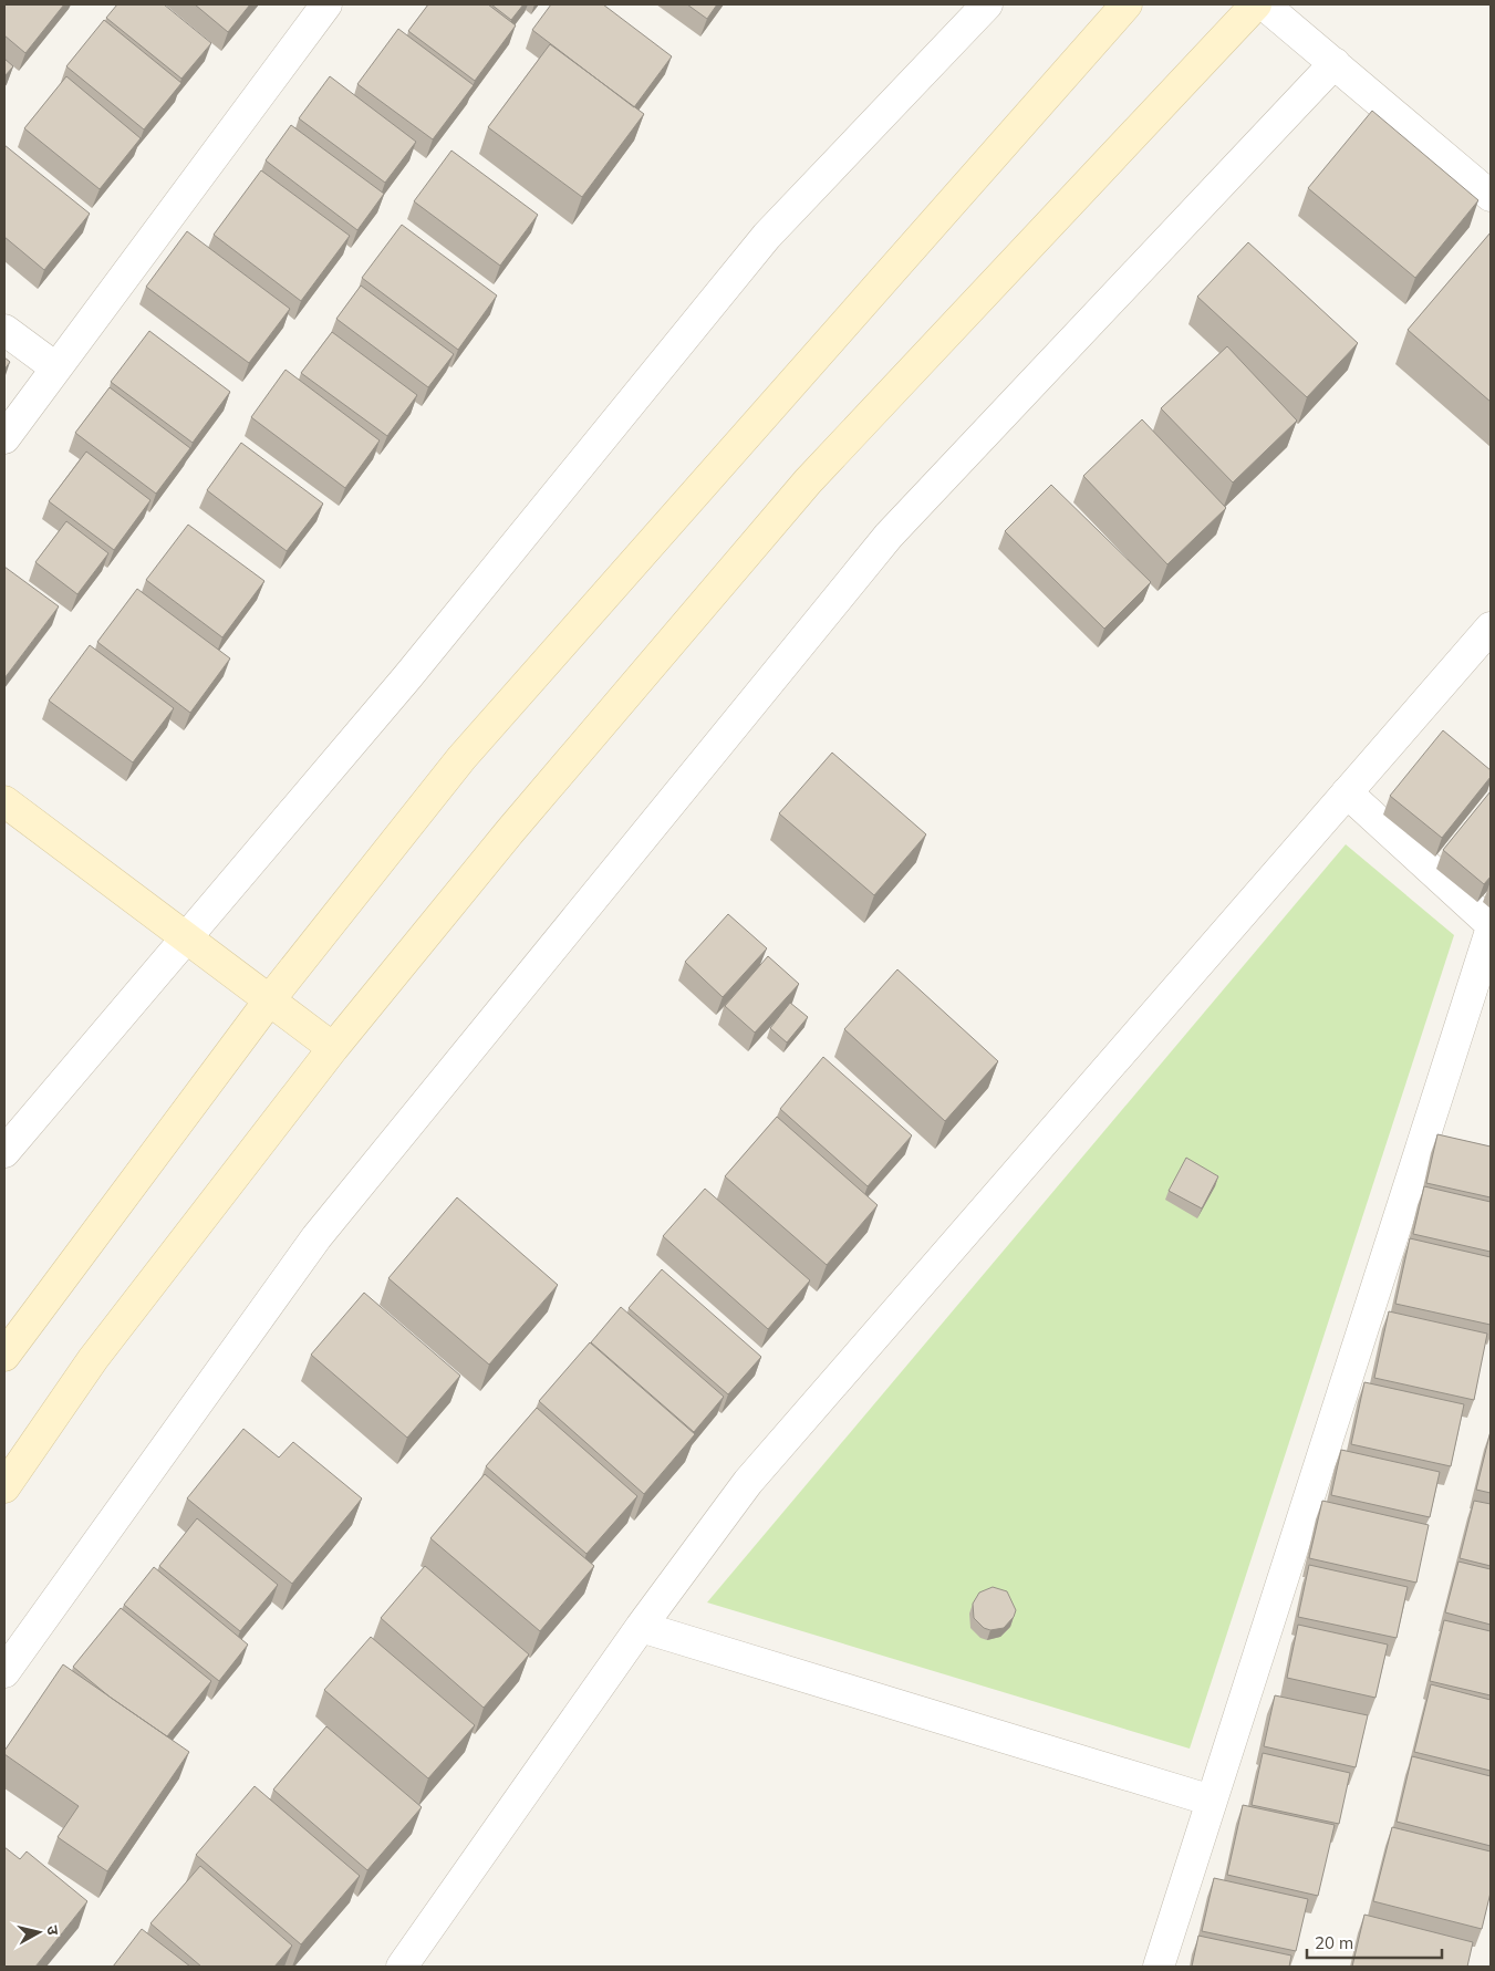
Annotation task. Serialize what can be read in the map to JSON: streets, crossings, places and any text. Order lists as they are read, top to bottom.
{
  "scale_bar": "20 m",
  "north": "right"
}
